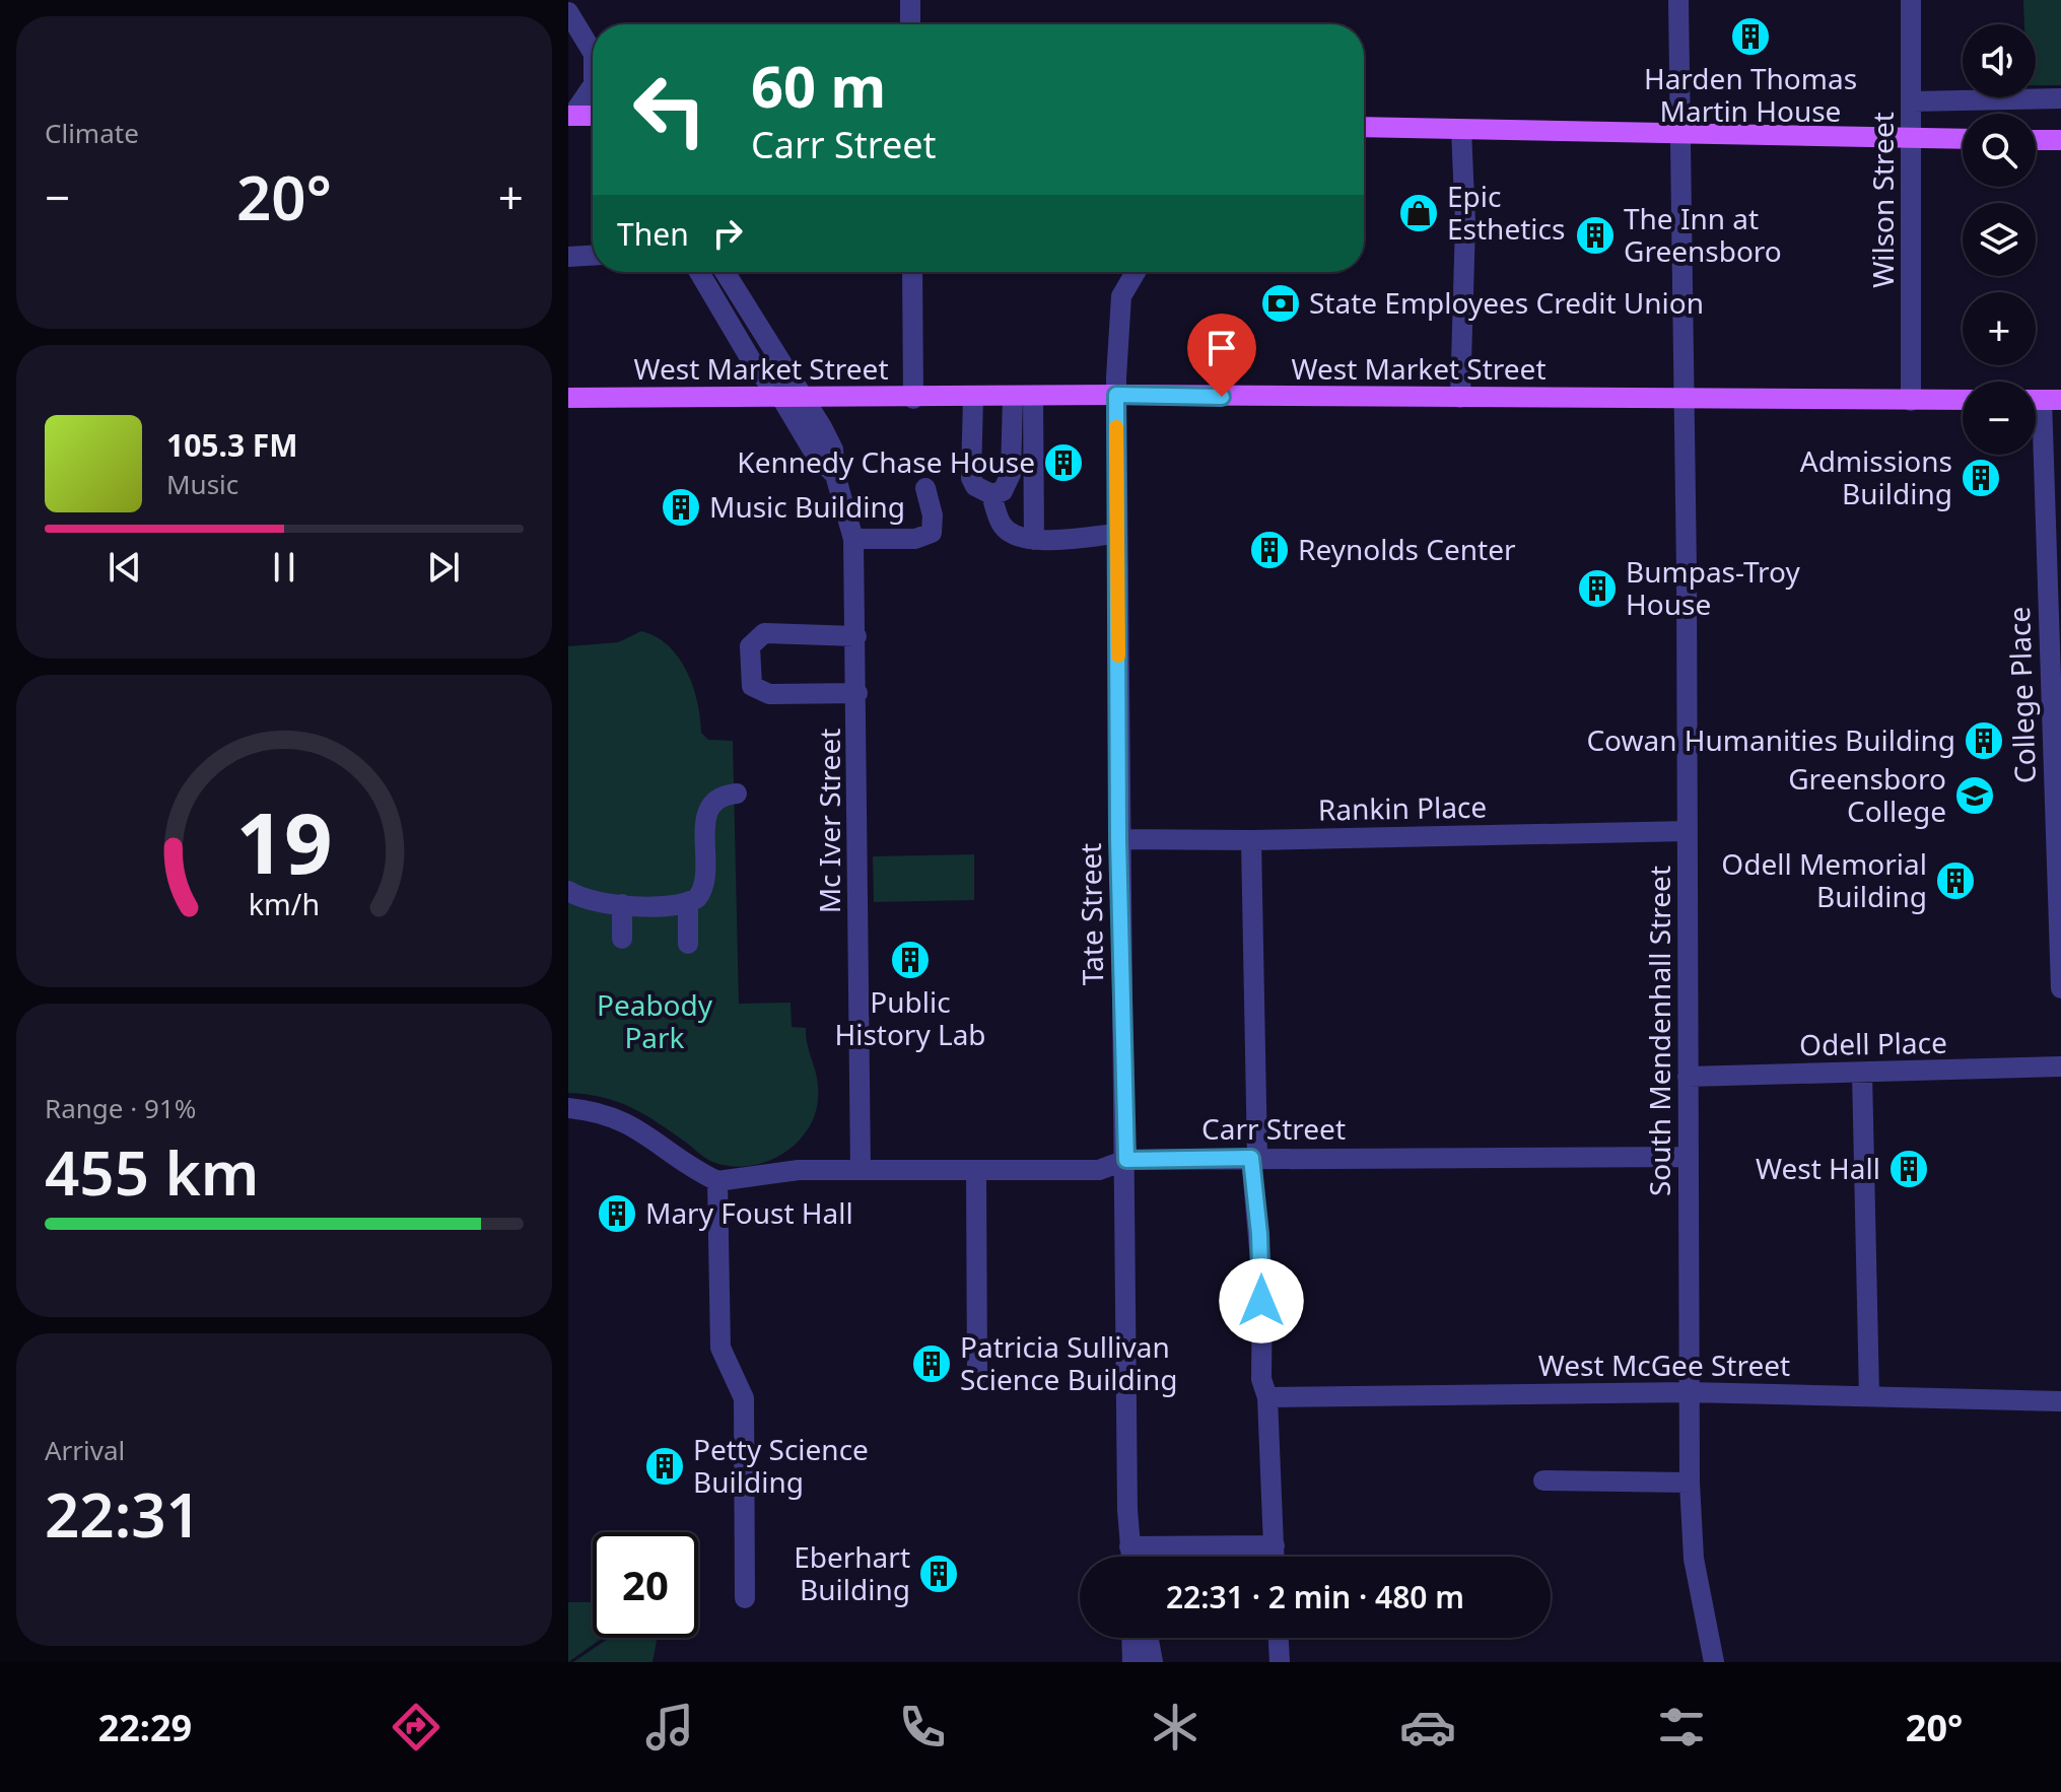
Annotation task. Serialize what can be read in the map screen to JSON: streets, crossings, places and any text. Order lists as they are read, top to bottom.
{
  "streets": {
    "main road": ["West Market Street"],
    "street": [
      "Wilson Street",
      "College Place",
      "Rankin Place",
      "Mc Iver Street",
      "Tate Street",
      "South Mendenhall Street",
      "Odell Place",
      "Carr Street",
      "West McGee Street"
    ]
  },
  "crossings": [
    ["Wilson Street", "West Market Street"],
    ["West Market Street", "Mc Iver Street"],
    ["West Market Street", "Tate Street"],
    ["West Market Street", "South Mendenhall Street"],
    ["Rankin Place", "Tate Street"],
    ["Rankin Place", "South Mendenhall Street"],
    ["Mc Iver Street", "Carr Street"],
    ["Tate Street", "Carr Street"],
    ["South Mendenhall Street", "Odell Place"],
    ["South Mendenhall Street", "Carr Street"],
    ["South Mendenhall Street", "West McGee Street"]
  ],
  "parks": ["Peabody Park"],
  "places": {
    "building": [
      "Harden Thomas Martin House",
      "The Inn at Greensboro",
      "Kennedy Chase House",
      "Admissions Building",
      "Music Building",
      "Reynolds Center",
      "Bumpas-Troy House",
      "Cowan Humanities Building",
      "Odell Memorial Building",
      "Public History Lab",
      "West Hall",
      "Mary Foust Hall",
      "Patricia Sullivan Science Building",
      "Petty Science Building",
      "Eberhart Building"
    ],
    "shop": ["Epic Esthetics"],
    "bank": ["State Employees Credit Union"],
    "school or university": ["Greensboro College"]
  },
  "page": {
    "tile": [
      "Climate",
      ["Range · 91%", "455 km"],
      ["Arrival", "22:31"]
    ],
    "map_buttons": ["+", "−"],
    "turn": ["60 m", "Carr Street"],
    "heat": ["−", "20°", "+"],
    "then": "Then",
    "song": ["105.3 FM", "Music"],
    "limit": "20",
    "trip": "22:31 · 2 min · 480 m",
    "tabs": ["22:29", "20°"],
    "gauge": ["19", "km/h"]
  }
}
